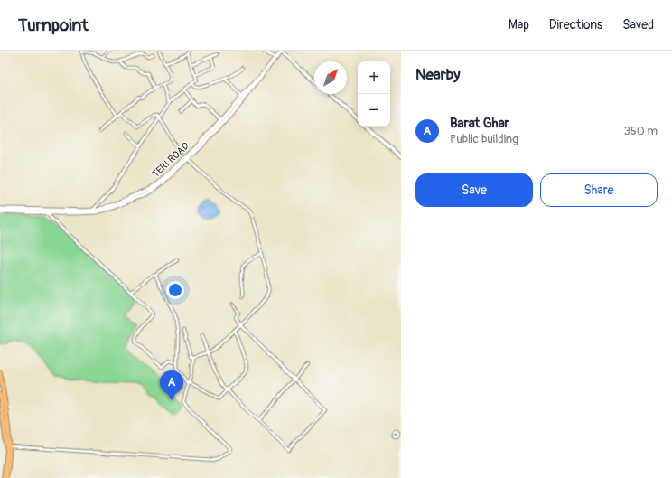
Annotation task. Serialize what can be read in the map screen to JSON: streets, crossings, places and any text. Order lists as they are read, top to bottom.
{
  "streets": {
    "street": ["TERI ROAD"]
  },
  "north": "top right",
  "page": {
    "header": "Turnpoint",
    "nav": ["Map", "Directions", "Saved"],
    "heading": "Nearby",
    "map_buttons": ["+", "−"],
    "list": [
      {
        "mark": "A",
        "name": "Barat Ghar",
        "note": "Public building",
        "value": "350 m"
      }
    ],
    "buttons": ["Save", "Share"],
    "pins": "A"
  }
}
